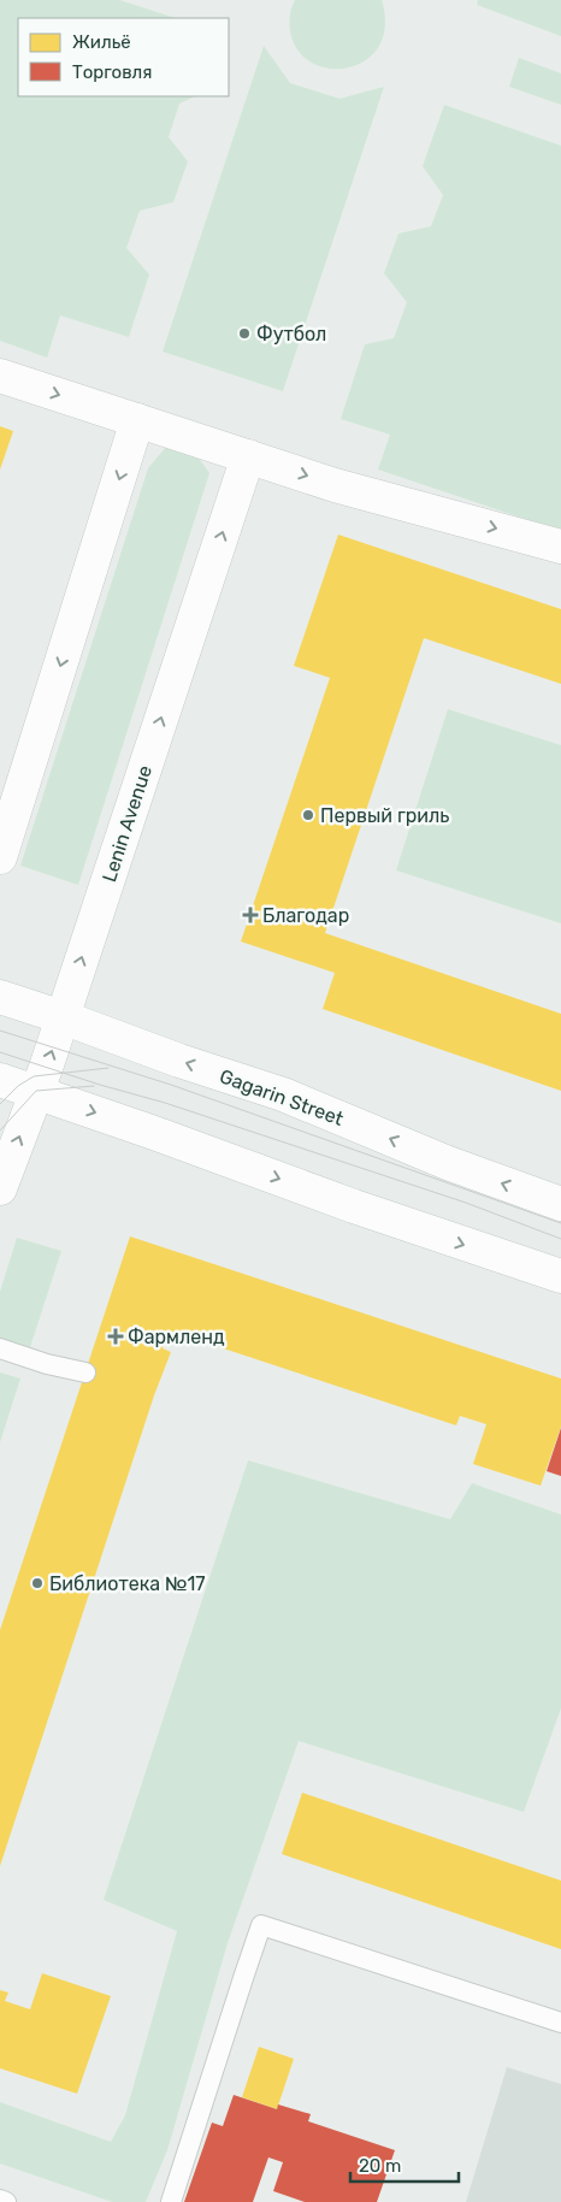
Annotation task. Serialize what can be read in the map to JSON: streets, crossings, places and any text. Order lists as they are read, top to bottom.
{
  "streets": {
    "street": ["Lenin Avenue", "Gagarin Street"]
  },
  "crossings": [
    ["Lenin Avenue", "Gagarin Street"]
  ],
  "places": {
    "other": ["Футбол", "Первый гриль", "Библиотека №17"],
    "health": ["Благодар", "Фармленд"]
  },
  "legend": ["Жильё", "Торговля"],
  "scale_bar": "20 m"
}
